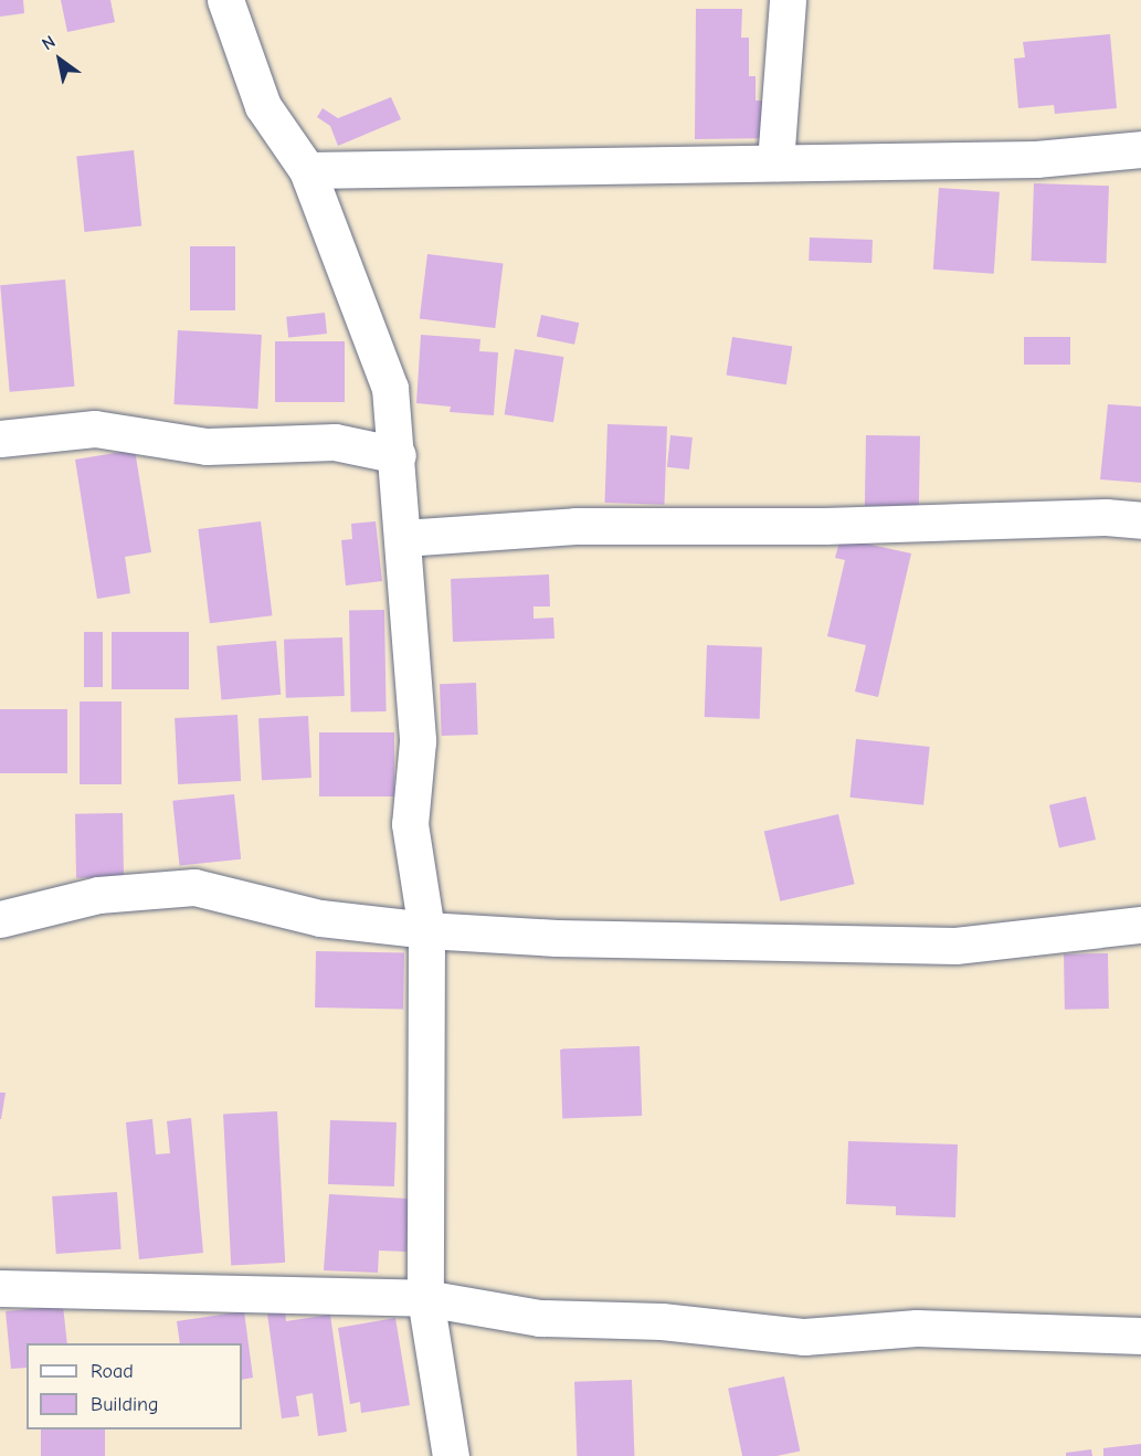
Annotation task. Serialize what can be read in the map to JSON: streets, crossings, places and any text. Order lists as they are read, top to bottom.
{
  "legend": ["Road", "Building"],
  "north": "top left"
}
